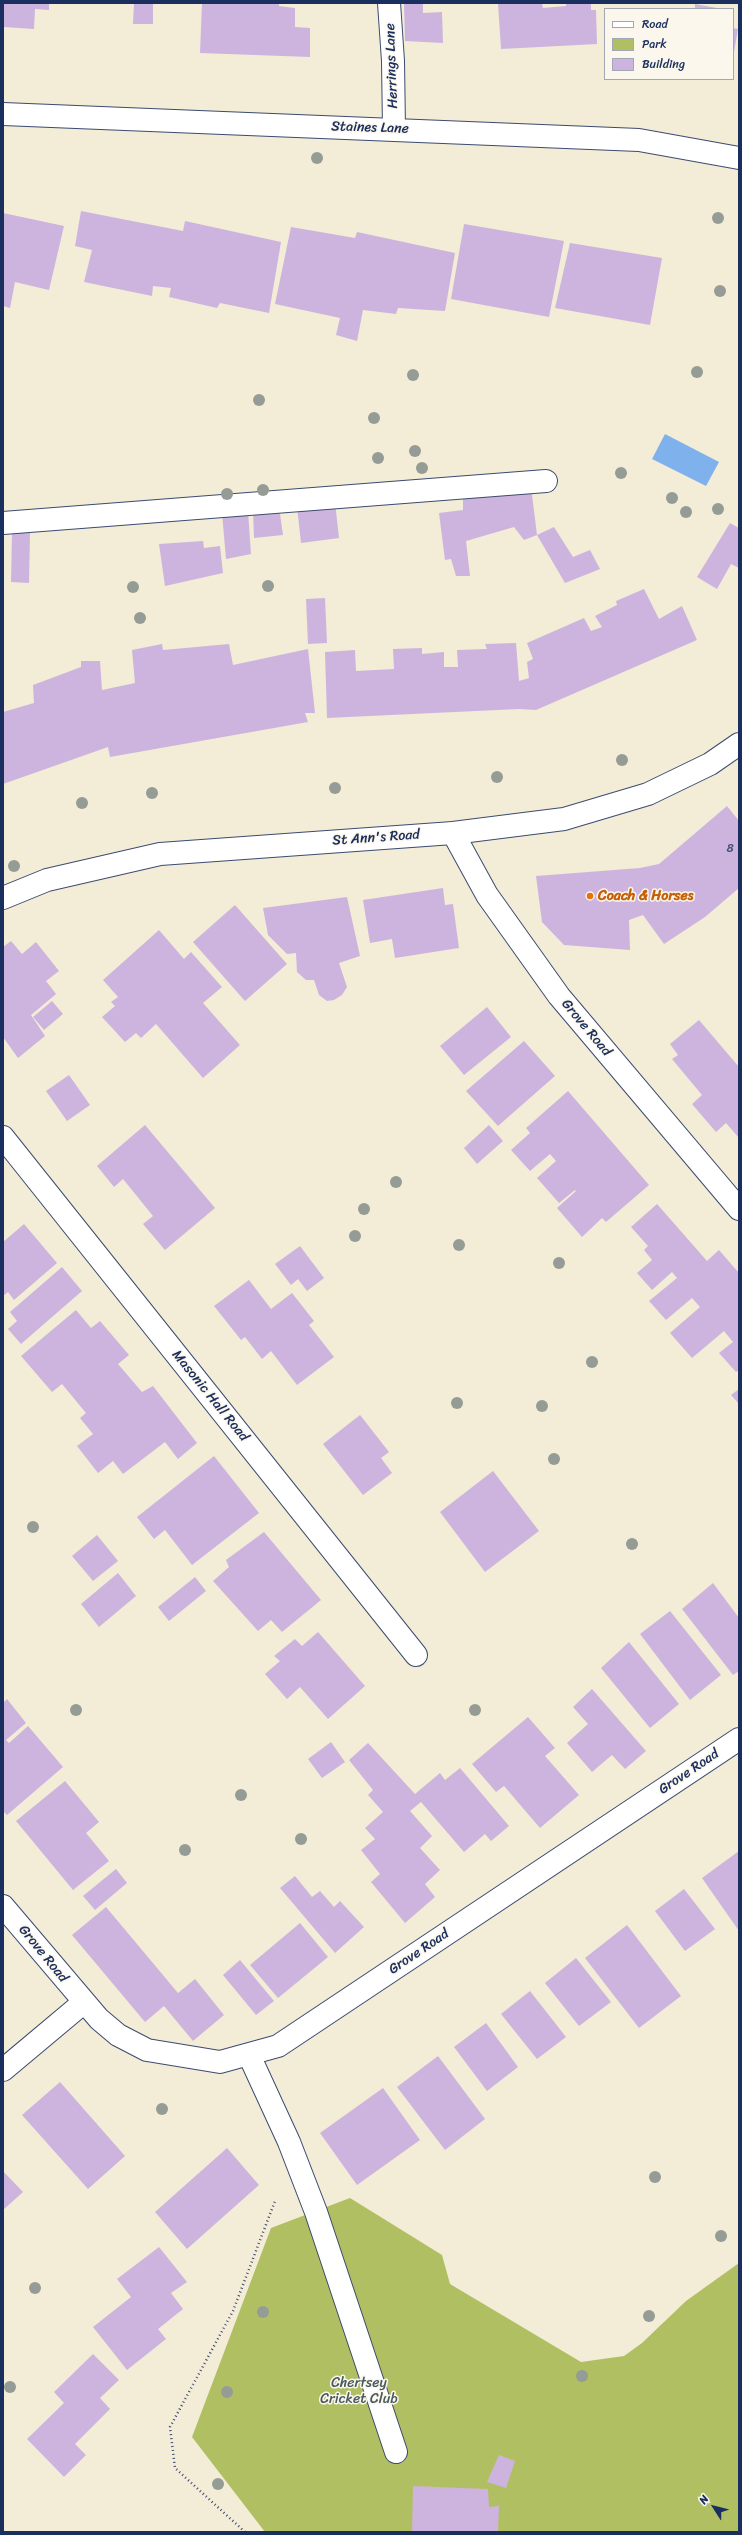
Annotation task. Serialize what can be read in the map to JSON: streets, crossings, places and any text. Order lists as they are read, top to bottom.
{
  "streets": {
    "street": [
      "Herrings Lane",
      "Staines Lane",
      "St Ann's Road",
      "Grove Road",
      "Masonic Hall Road"
    ]
  },
  "crossings": [
    ["Herrings Lane", "Staines Lane"],
    ["St Ann's Road", "Grove Road"]
  ],
  "parks": ["Chertsey Cricket Club"],
  "places": ["Coach & Horses"],
  "house_numbers": ["8"],
  "legend": ["Road", "Park", "Building"],
  "north": "top left"
}
